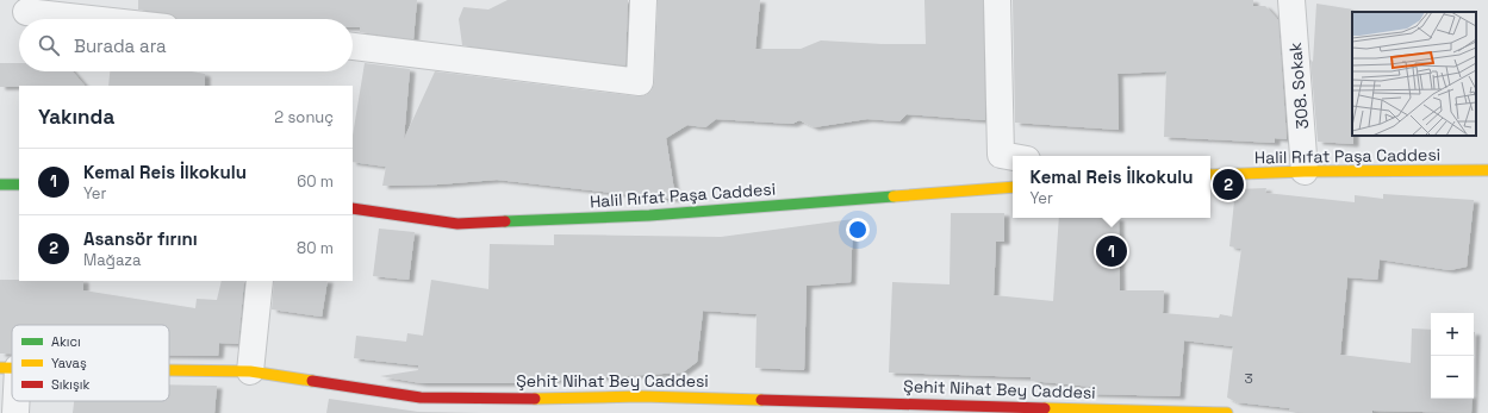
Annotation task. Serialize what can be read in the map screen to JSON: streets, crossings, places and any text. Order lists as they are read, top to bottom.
{
  "streets": {
    "street": ["308. Sokak", "Halil Rıfat Paşa Caddesi", "Şehit Nihat Bey Caddesi"]
  },
  "crossings": [
    ["308. Sokak", "Halil Rıfat Paşa Caddesi"]
  ],
  "house_numbers": ["3"],
  "legend": ["Akıcı", "Yavaş", "Sıkışık"],
  "page": {
    "search": "Burada ara",
    "heading": ["Yakında", "2 sonuç"],
    "list": [
      {
        "mark": "1",
        "name": "Kemal Reis İlkokulu",
        "note": "Yer",
        "value": "60 m"
      },
      {
        "mark": "2",
        "name": "Asansör fırını",
        "note": "Mağaza",
        "value": "80 m"
      }
    ],
    "popup": ["Kemal Reis İlkokulu", "Yer"],
    "pins": ["2", "1"],
    "map_buttons": ["+", "−"]
  }
}
